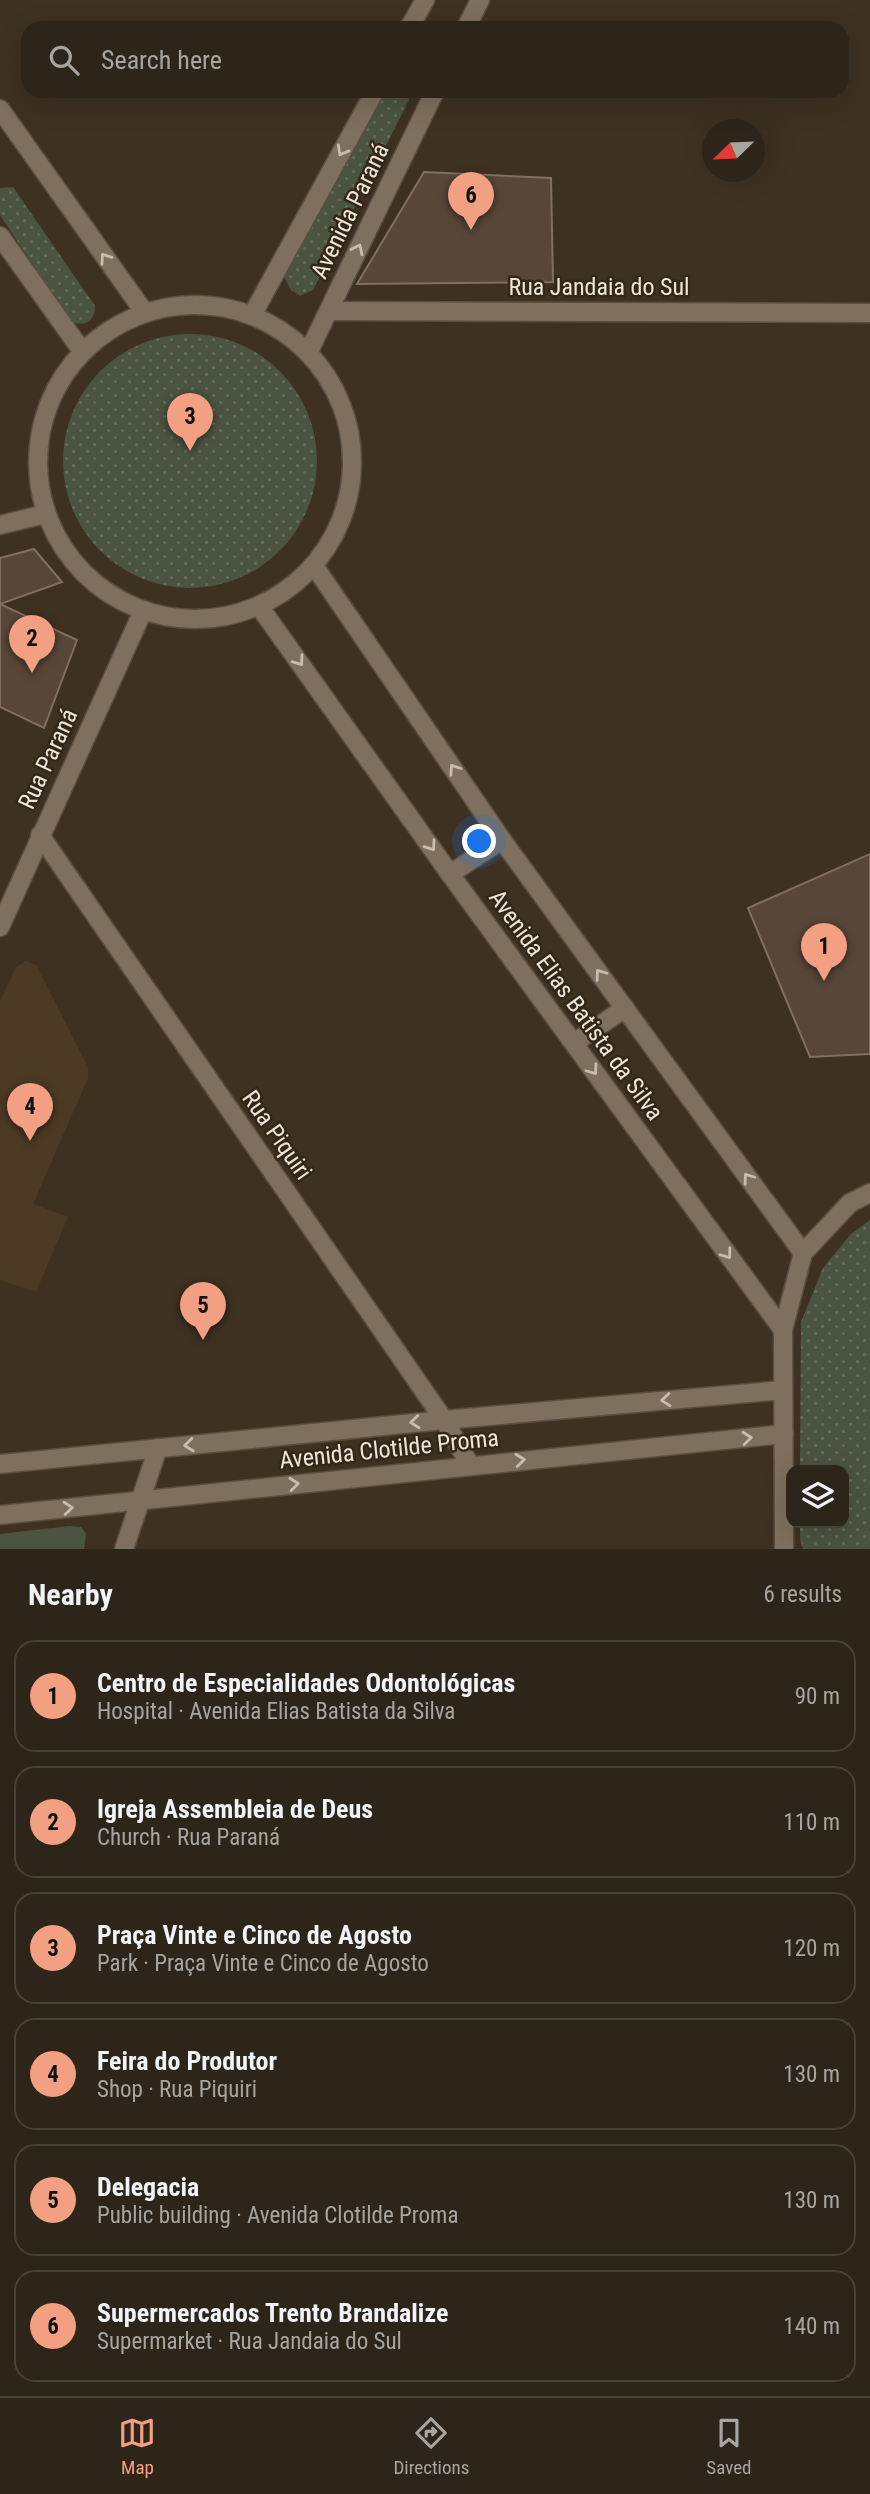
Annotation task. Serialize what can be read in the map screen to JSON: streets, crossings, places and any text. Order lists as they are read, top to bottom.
{
  "streets": {
    "street": [
      "Avenida Paraná",
      "Rua Jandaia do Sul",
      "Rua Paraná",
      "Avenida Elias Batista da Silva",
      "Rua Piquiri",
      "Avenida Clotilde Proma"
    ]
  },
  "crossings": [
    ["Avenida Paraná", "Rua Jandaia do Sul"],
    ["Rua Paraná", "Rua Piquiri"],
    ["Rua Piquiri", "Avenida Clotilde Proma"]
  ],
  "north": "bottom left",
  "page": {
    "search": "Search here",
    "pins": [
      "6",
      "3",
      "2",
      "1",
      "4",
      "5"
    ],
    "heading": ["Nearby", "6 results"],
    "list": [
      {
        "mark": "1",
        "name": "Centro de Especialidades Odontológicas",
        "note": "Hospital · Avenida Elias Batista da Silva",
        "value": "90 m"
      },
      {
        "mark": "2",
        "name": "Igreja Assembleia de Deus",
        "note": "Church · Rua Paraná",
        "value": "110 m"
      },
      {
        "mark": "3",
        "name": "Praça Vinte e Cinco de Agosto",
        "note": "Park · Praça Vinte e Cinco de Agosto",
        "value": "120 m"
      },
      {
        "mark": "4",
        "name": "Feira do Produtor",
        "note": "Shop · Rua Piquiri",
        "value": "130 m"
      },
      {
        "mark": "5",
        "name": "Delegacia",
        "note": "Public building · Avenida Clotilde Proma",
        "value": "130 m"
      },
      {
        "mark": "6",
        "name": "Supermercados Trento Brandalize",
        "note": "Supermarket · Rua Jandaia do Sul",
        "value": "140 m"
      }
    ],
    "nav": ["Map", "Directions", "Saved"]
  }
}
